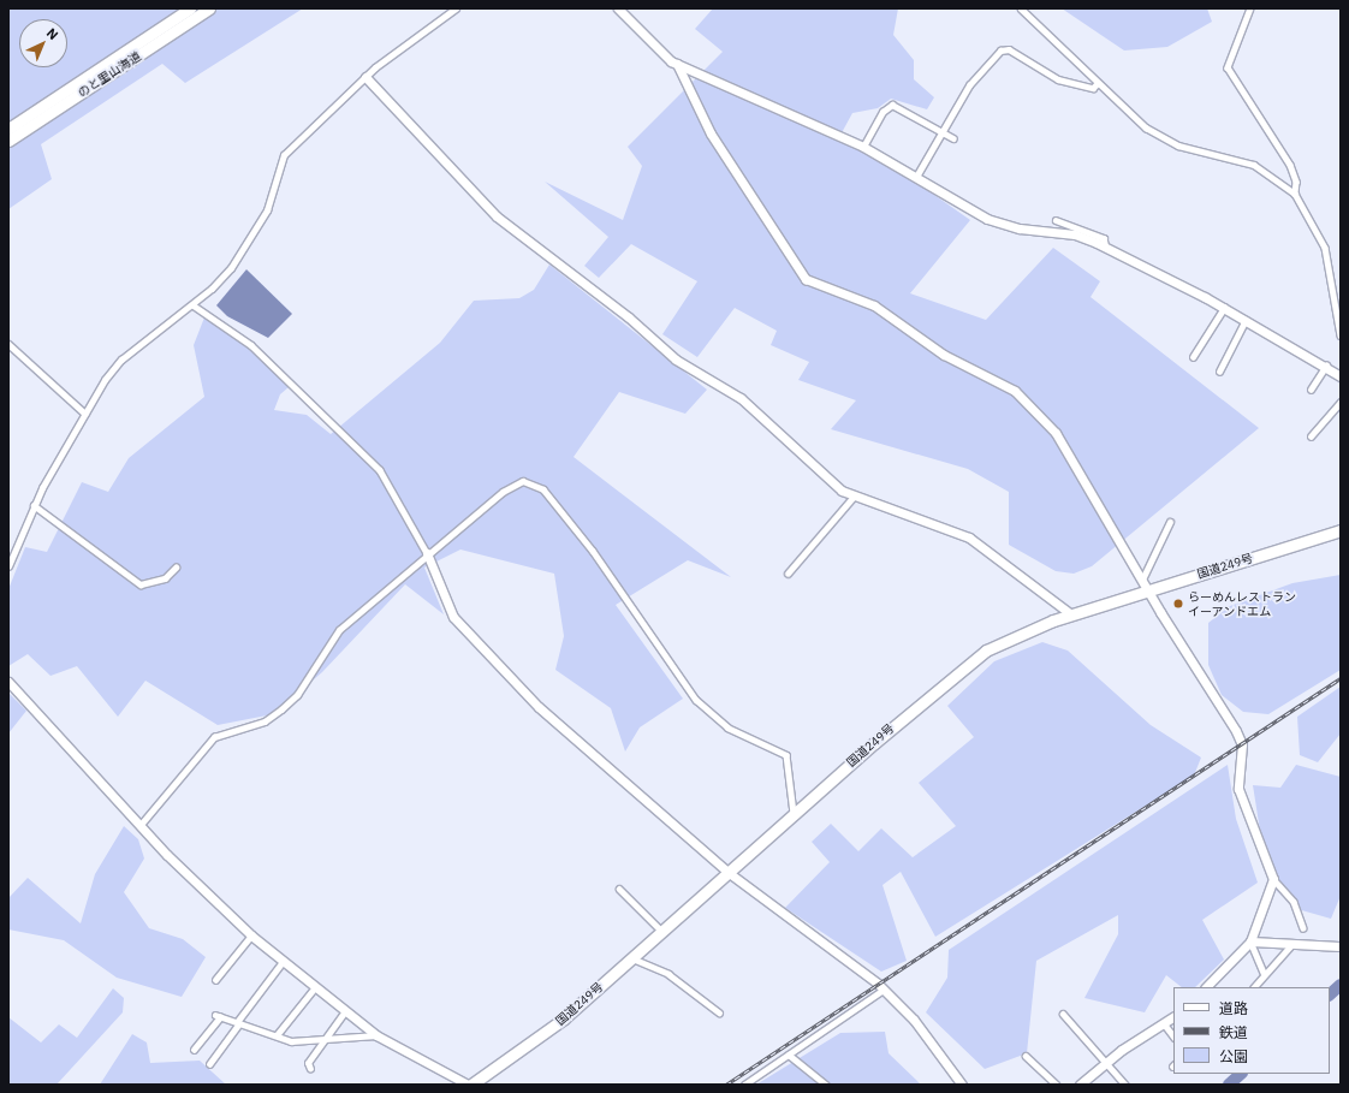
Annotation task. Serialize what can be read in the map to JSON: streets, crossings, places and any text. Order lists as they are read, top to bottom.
{
  "streets": {
    "highway": ["のと里山海道", "国道249号"]
  },
  "places": ["らーめんレストラン イーアンドエム"],
  "legend": ["道路", "鉄道", "公園"],
  "north": "top right"
}
